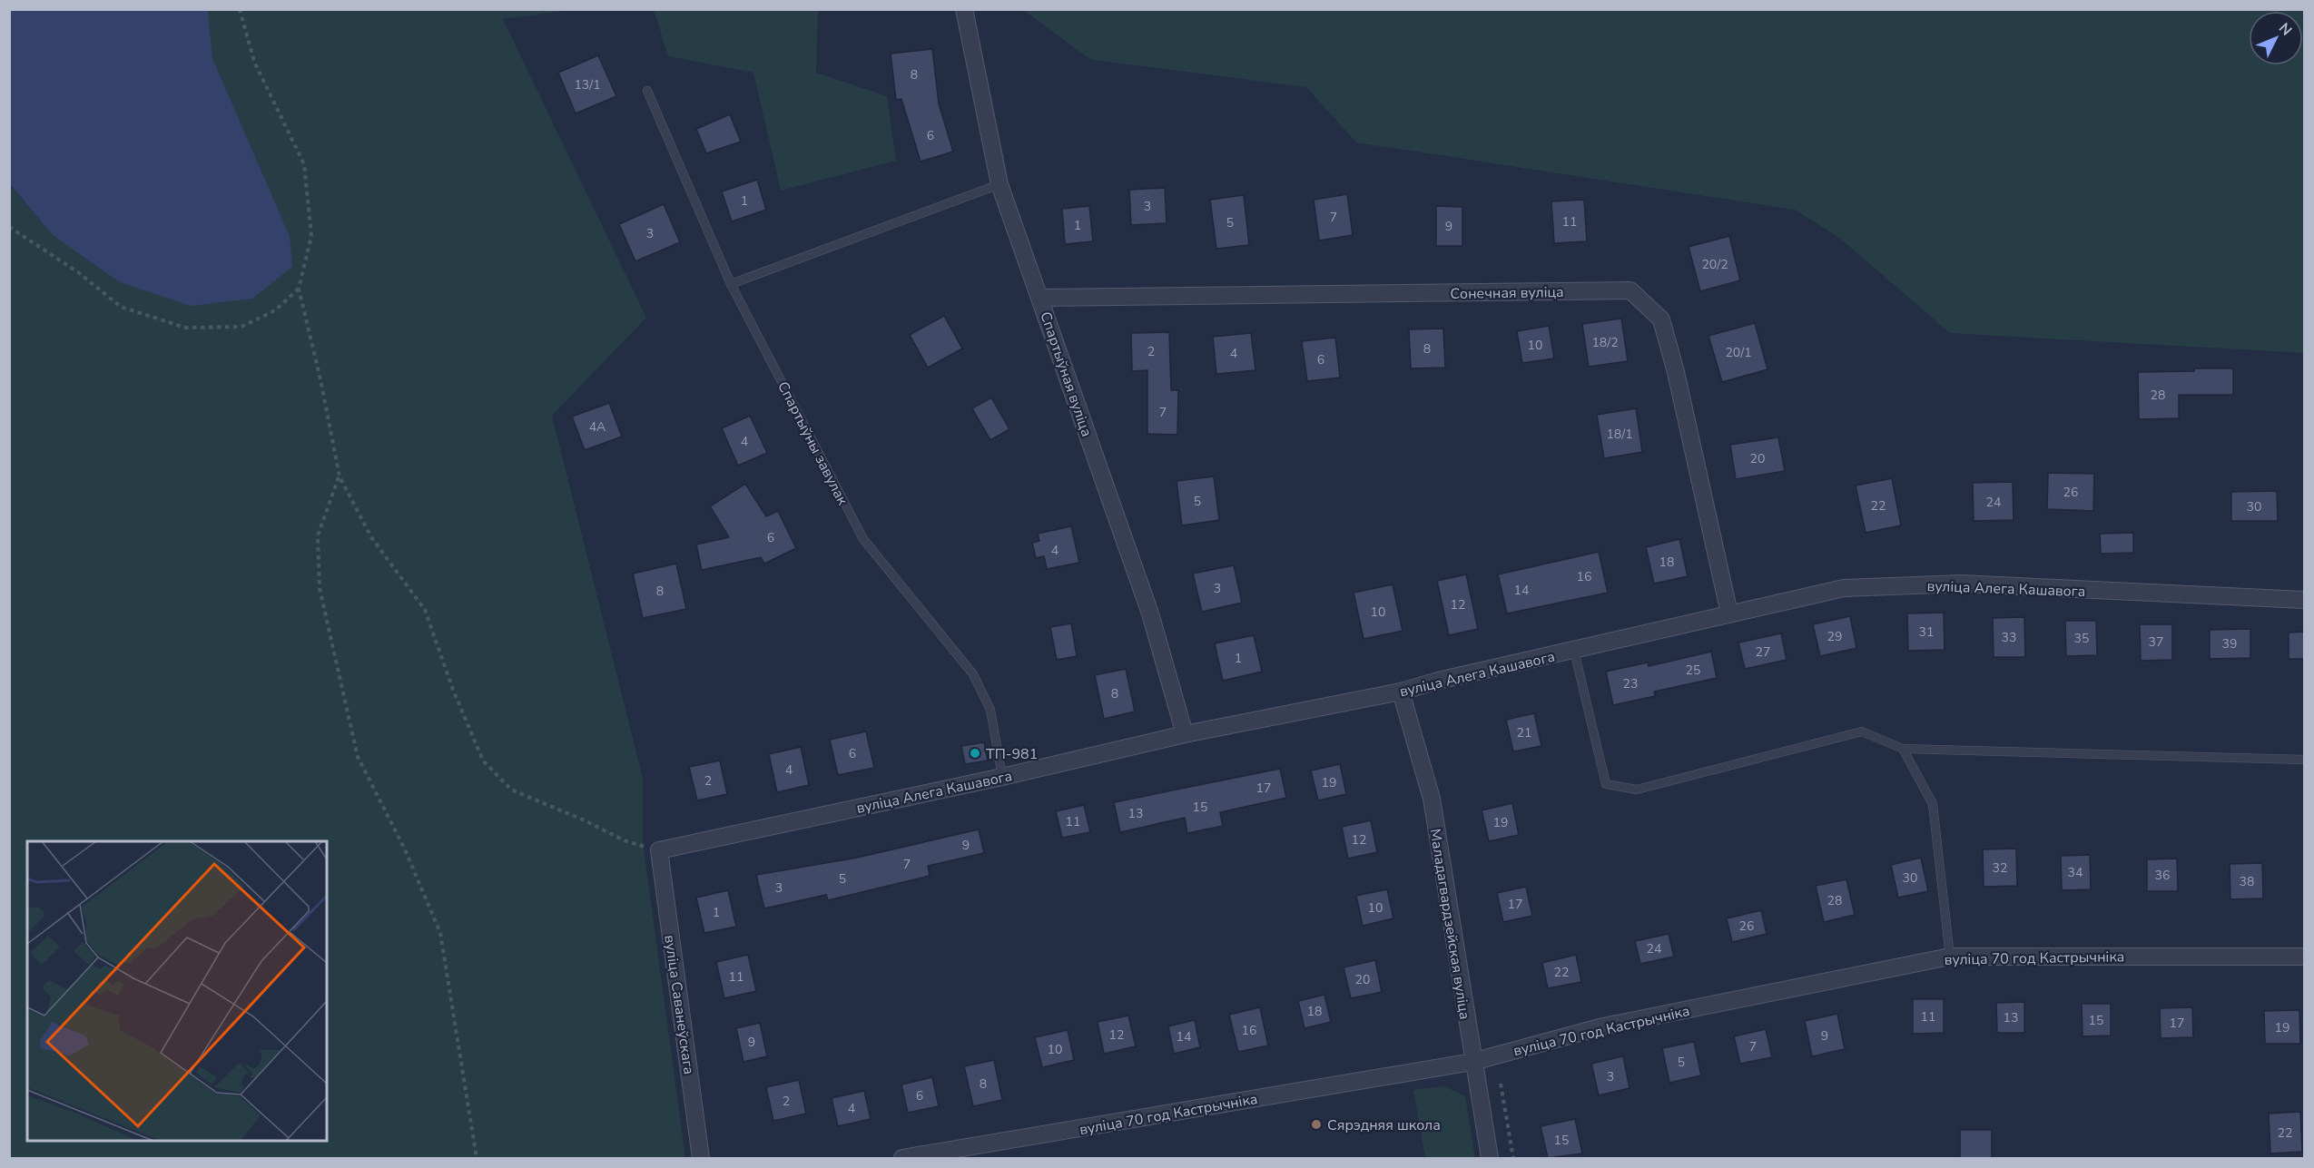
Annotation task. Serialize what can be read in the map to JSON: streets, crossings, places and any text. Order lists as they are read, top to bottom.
{
  "streets": {
    "street": [
      "Сонечная вуліца",
      "Спартыўная вуліца",
      "вуліца Алега Кашавога",
      "Маладагвардзейская вуліца",
      "вуліца 70 год Кастрычніка",
      "вуліца Саванеўскага"
    ],
    "lane": ["Спартыўны завулак"]
  },
  "crossings": [
    ["Сонечная вуліца", "Спартыўная вуліца"],
    ["Сонечная вуліца", "вуліца Алега Кашавога"],
    ["Спартыўная вуліца", "вуліца Алега Кашавога"],
    ["Спартыўны завулак", "вуліца Алега Кашавога"],
    ["вуліца Алега Кашавога", "Маладагвардзейская вуліца"],
    ["вуліца Алега Кашавога", "вуліца Саванеўскага"],
    ["Маладагвардзейская вуліца", "вуліца 70 год Кастрычніка"]
  ],
  "places": ["ТП-981", "Сярэдняя школа"],
  "house_numbers": [
    "8",
    "13/1",
    "6",
    "1",
    "3",
    "7",
    "11",
    "5",
    "1",
    "9",
    "3",
    "20/2",
    "18/2",
    "10",
    "8",
    "2",
    "20/1",
    "4",
    "6",
    "28",
    "7",
    "4А",
    "18/1",
    "4",
    "20",
    "26",
    "5",
    "24",
    "22",
    "30",
    "6",
    "4",
    "18",
    "16",
    "3",
    "14",
    "8",
    "12",
    "10",
    "31",
    "29",
    "33",
    "35",
    "37",
    "39",
    "27",
    "1",
    "25",
    "23",
    "8",
    "21",
    "6",
    "4",
    "2",
    "19",
    "17",
    "15",
    "13",
    "11",
    "19",
    "12",
    "9",
    "7",
    "32",
    "34",
    "36",
    "30",
    "5",
    "38",
    "3",
    "28",
    "17",
    "10",
    "1",
    "26",
    "24",
    "22",
    "11",
    "20",
    "18",
    "11",
    "13",
    "15",
    "17",
    "19",
    "16",
    "12",
    "9",
    "14",
    "9",
    "7",
    "10",
    "5",
    "3",
    "8",
    "6",
    "2",
    "4",
    "22",
    "15"
  ],
  "north": "top right"
}
